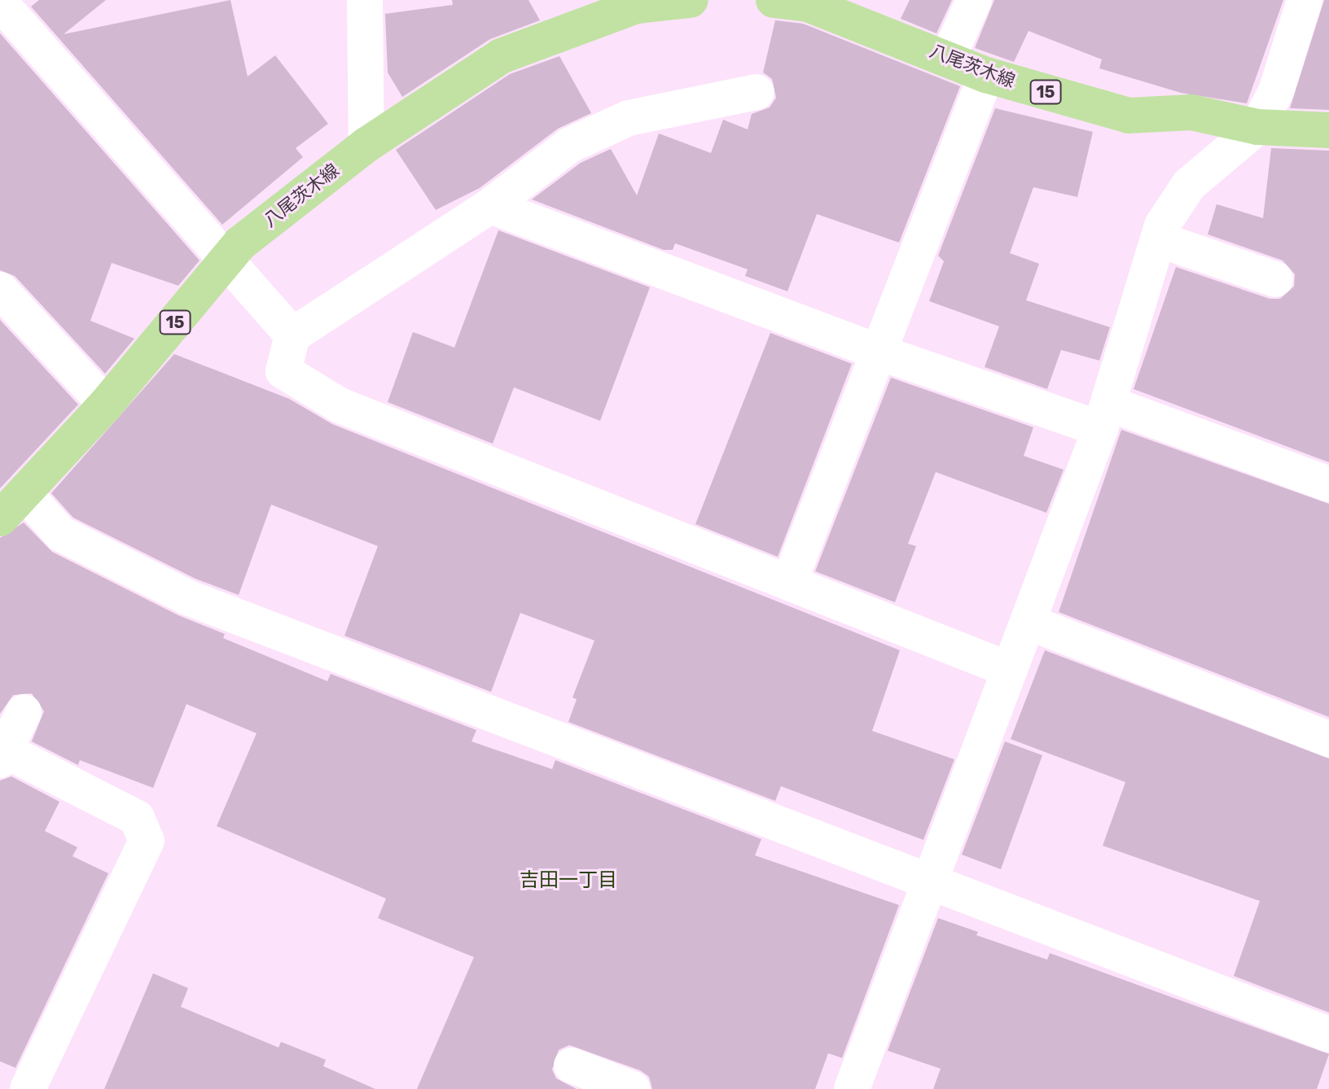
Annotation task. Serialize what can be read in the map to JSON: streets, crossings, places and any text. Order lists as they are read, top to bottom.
{
  "streets": {
    "main road": ["八尾茨木線", "15"]
  },
  "districts": ["吉田一丁目"]
}
